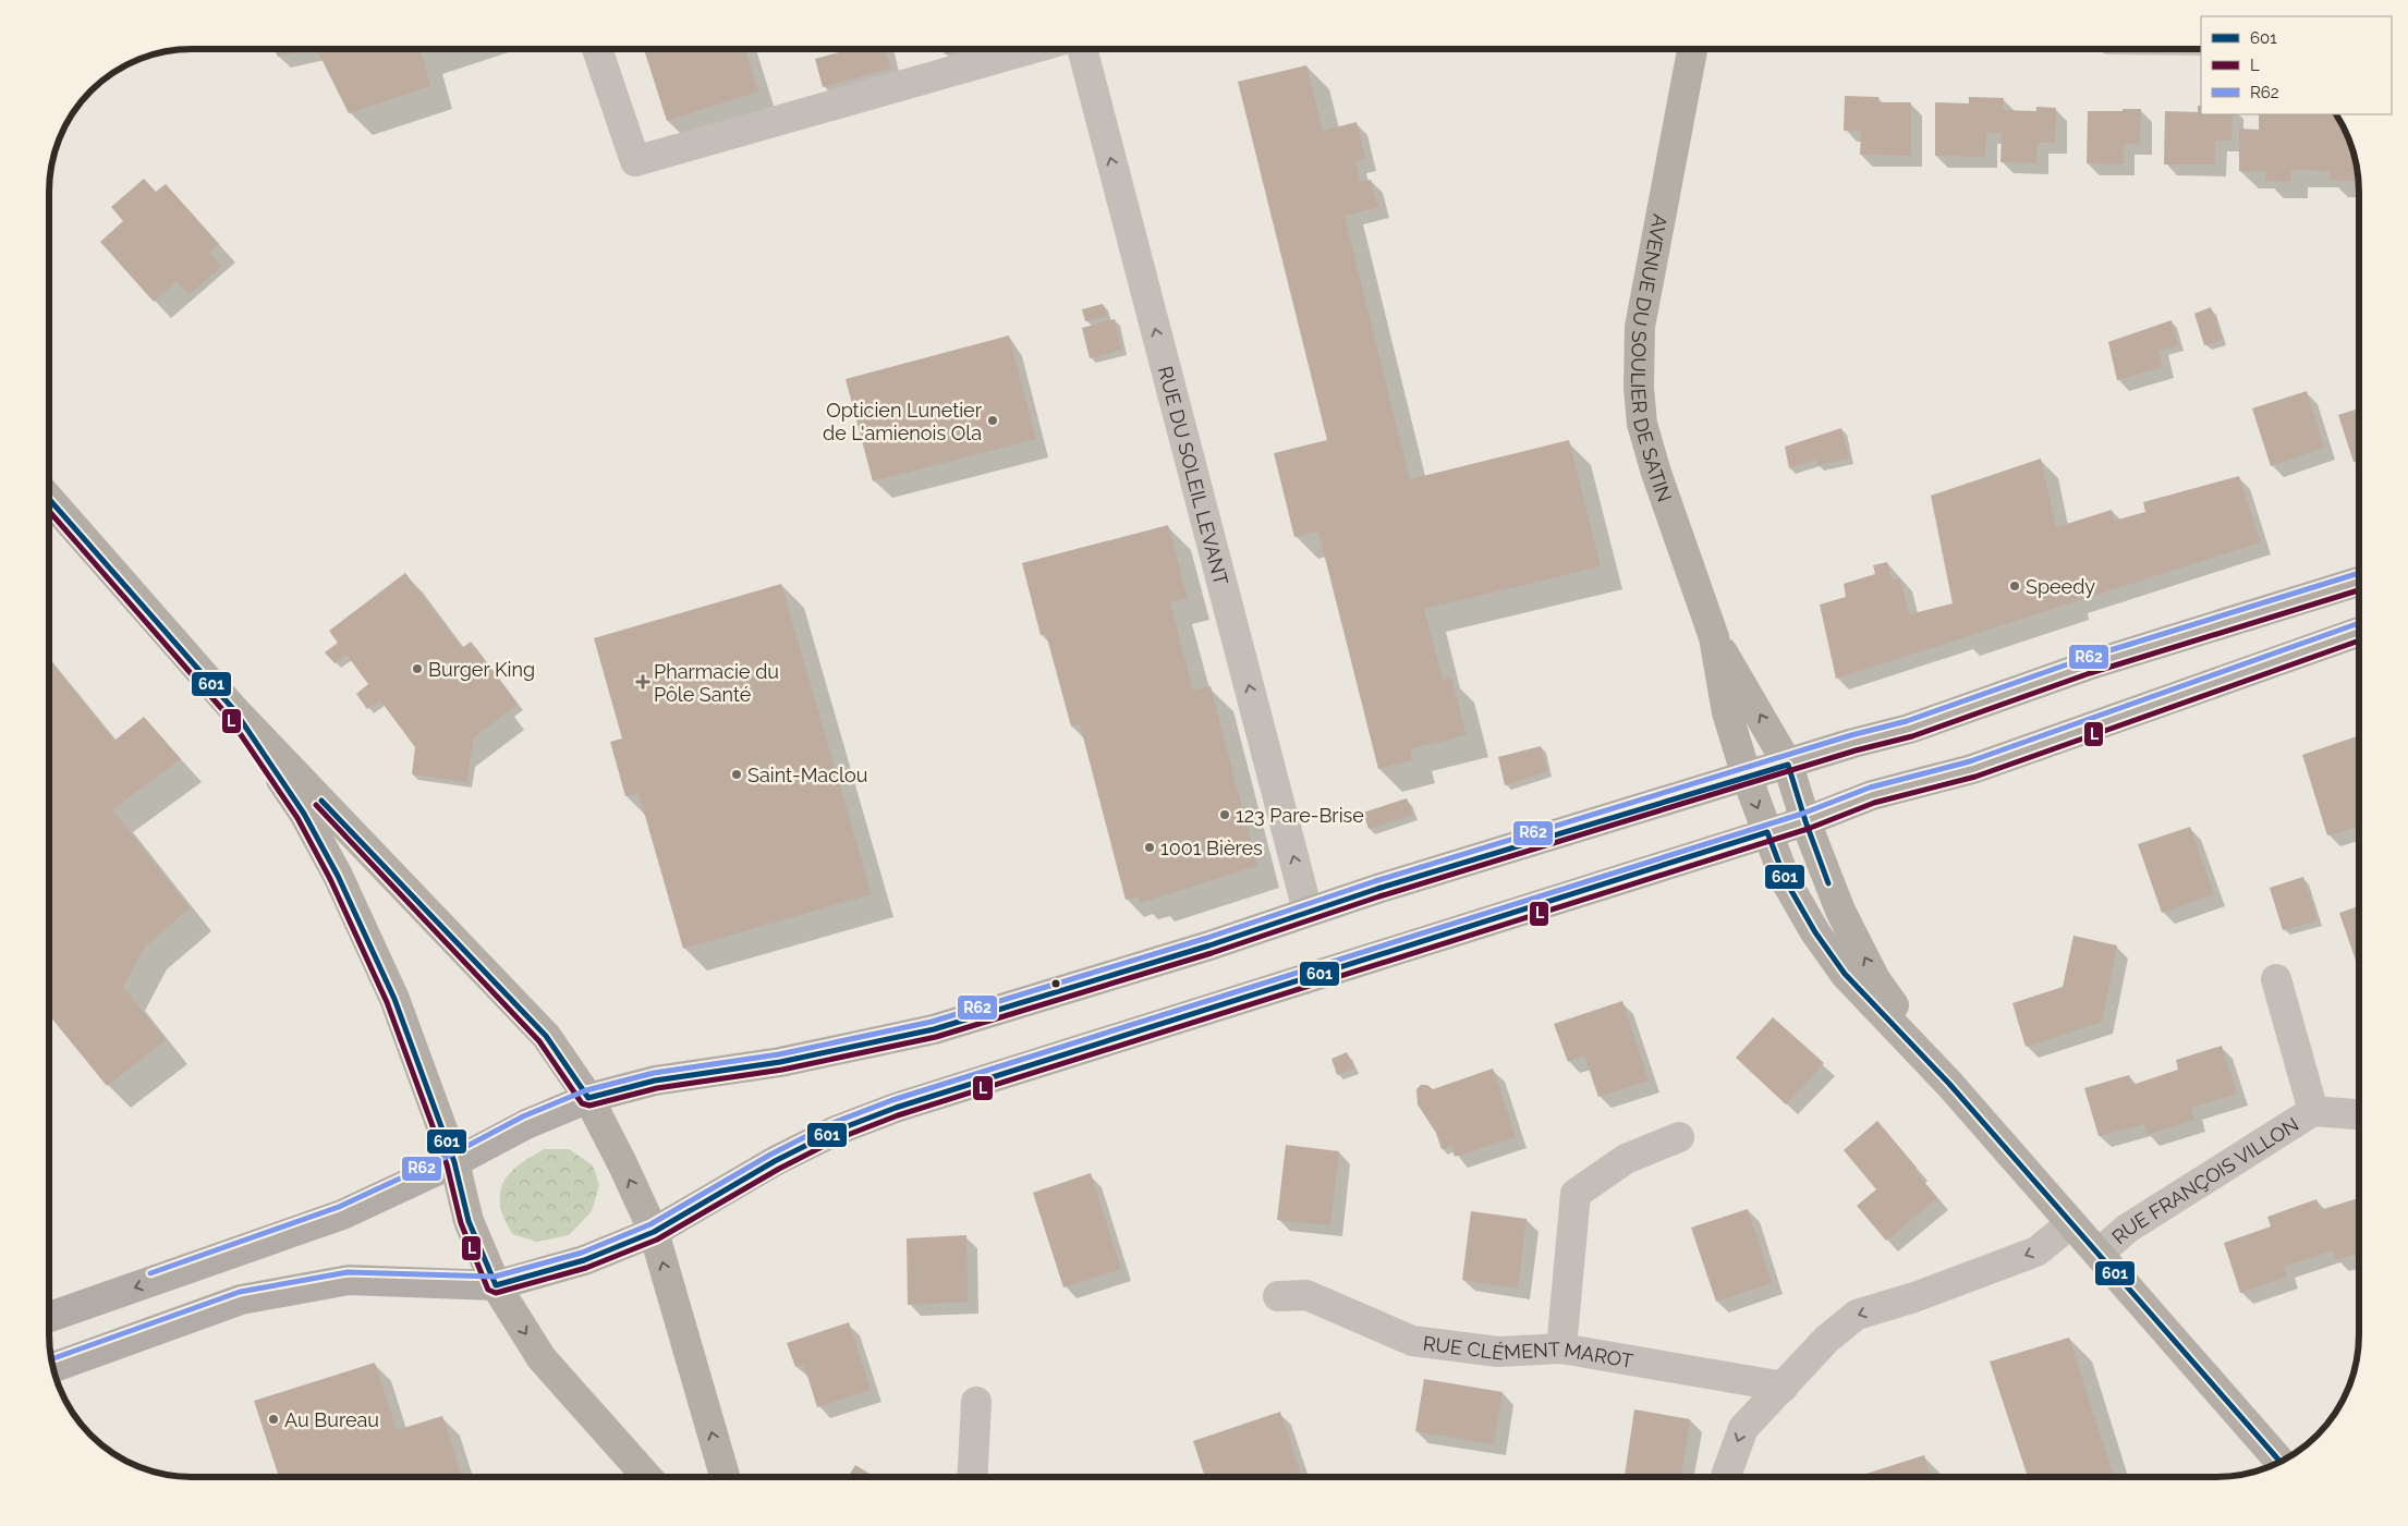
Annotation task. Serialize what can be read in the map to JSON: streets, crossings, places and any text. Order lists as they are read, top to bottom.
{
  "streets": {
    "street": [
      "AVENUE DU SOULIER DE SATIN",
      "RUE DU SOLEIL LEVANT",
      "RUE FRANÇOIS VILLON",
      "RUE CLÉMENT MAROT"
    ]
  },
  "one_way": ["RUE DU SOLEIL LEVANT"],
  "places": {
    "other": [
      "Opticien Lunetier de L'amienois Ola",
      "Speedy",
      "Burger King",
      "Saint-Maclou",
      "123 Pare-Brise",
      "1001 Bières",
      "Au Bureau"
    ],
    "health": ["Pharmacie du Pôle Santé"]
  },
  "lines": ["transit line 601", "transit line L", "transit line R62"],
  "legend": ["601", "L", "R62"]
}
